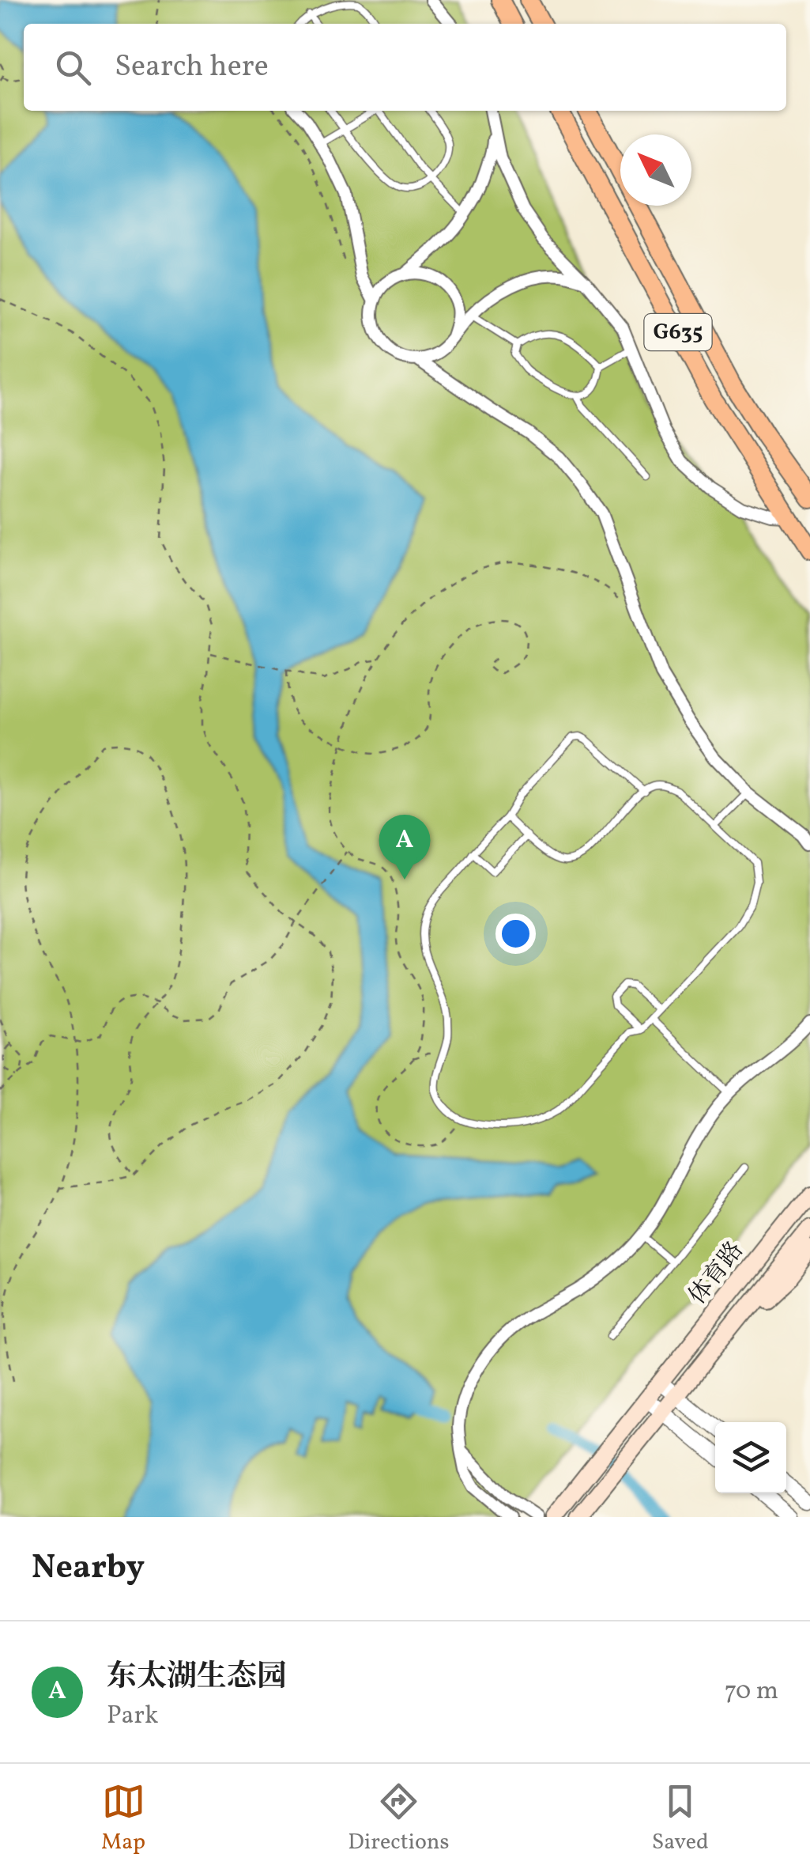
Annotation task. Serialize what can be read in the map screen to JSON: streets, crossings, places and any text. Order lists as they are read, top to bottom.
{
  "streets": {
    "highway": ["G635"],
    "main road": ["体育路"]
  },
  "north": "top left",
  "page": {
    "search": "Search here",
    "pins": "A",
    "heading": "Nearby",
    "list": [
      {
        "mark": "A",
        "name": "东太湖生态园",
        "note": "Park",
        "value": "70 m"
      }
    ],
    "nav": ["Map", "Directions", "Saved"]
  }
}
